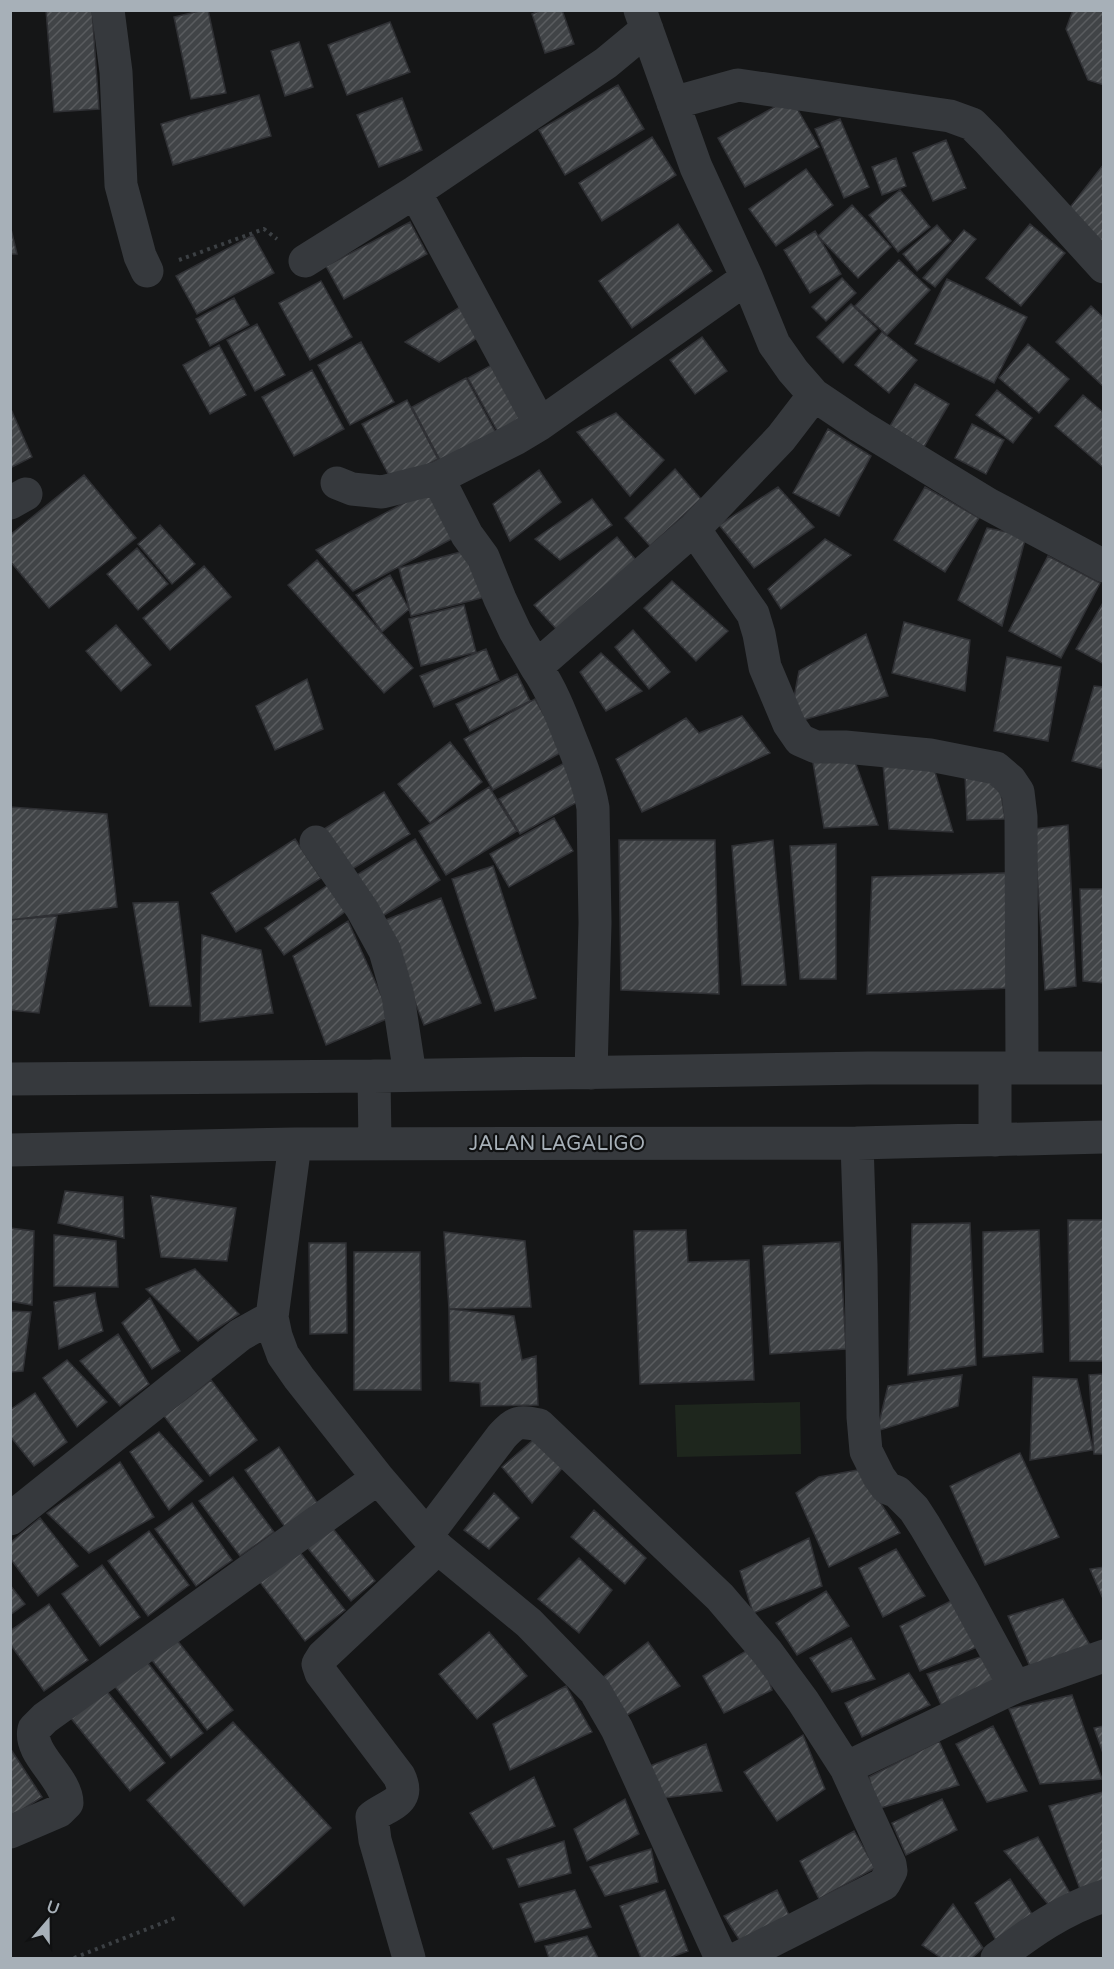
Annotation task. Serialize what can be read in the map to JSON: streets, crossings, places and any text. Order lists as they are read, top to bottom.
{
  "streets": {
    "street": ["JALAN LAGALIGO"]
  },
  "north": "top"
}
